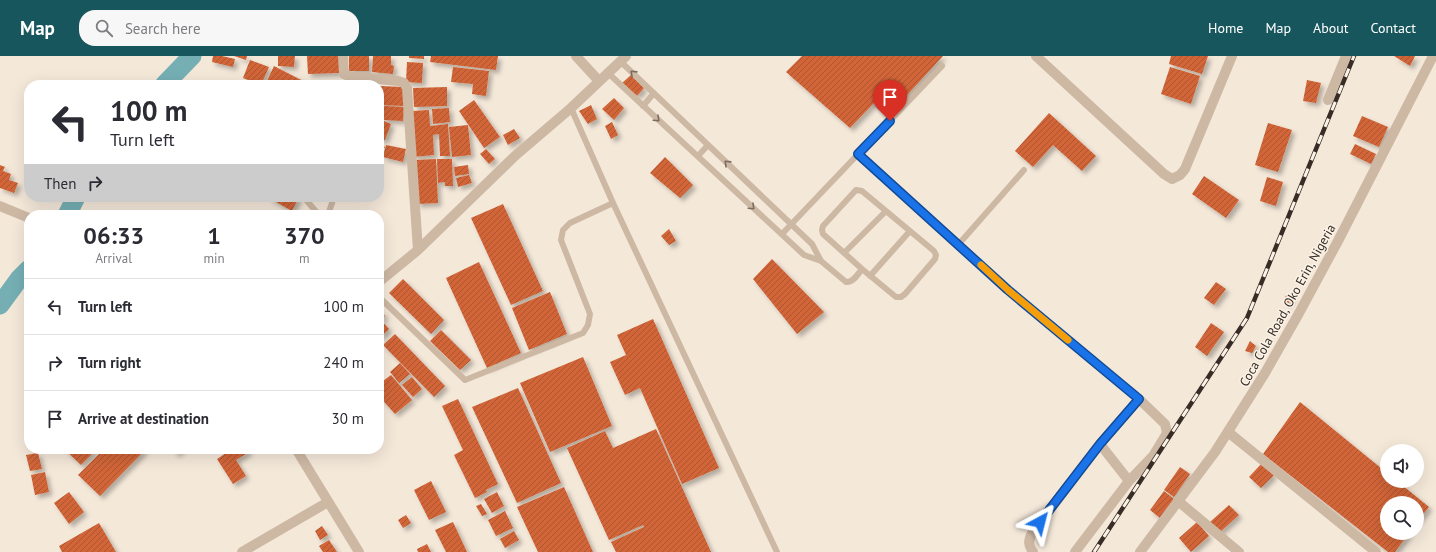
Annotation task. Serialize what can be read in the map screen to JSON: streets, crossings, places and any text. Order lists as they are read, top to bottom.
{
  "streets": {
    "street": ["Coca Cola Road, Oko Erin, Nigeria"]
  },
  "page": {
    "header": "Map",
    "search": "Search here",
    "nav": [
      "Home",
      "Map",
      "About",
      "Contact"
    ],
    "turn": ["100 m", "Turn left"],
    "then": "Then",
    "eta": [
      "06:33",
      "Arrival",
      "1",
      "min",
      "370",
      "m"
    ],
    "list": [
      {
        "name": "Turn left",
        "value": "100 m"
      },
      {
        "name": "Turn right",
        "value": "240 m"
      },
      {
        "name": "Arrive at destination",
        "value": "30 m"
      }
    ]
  }
}
